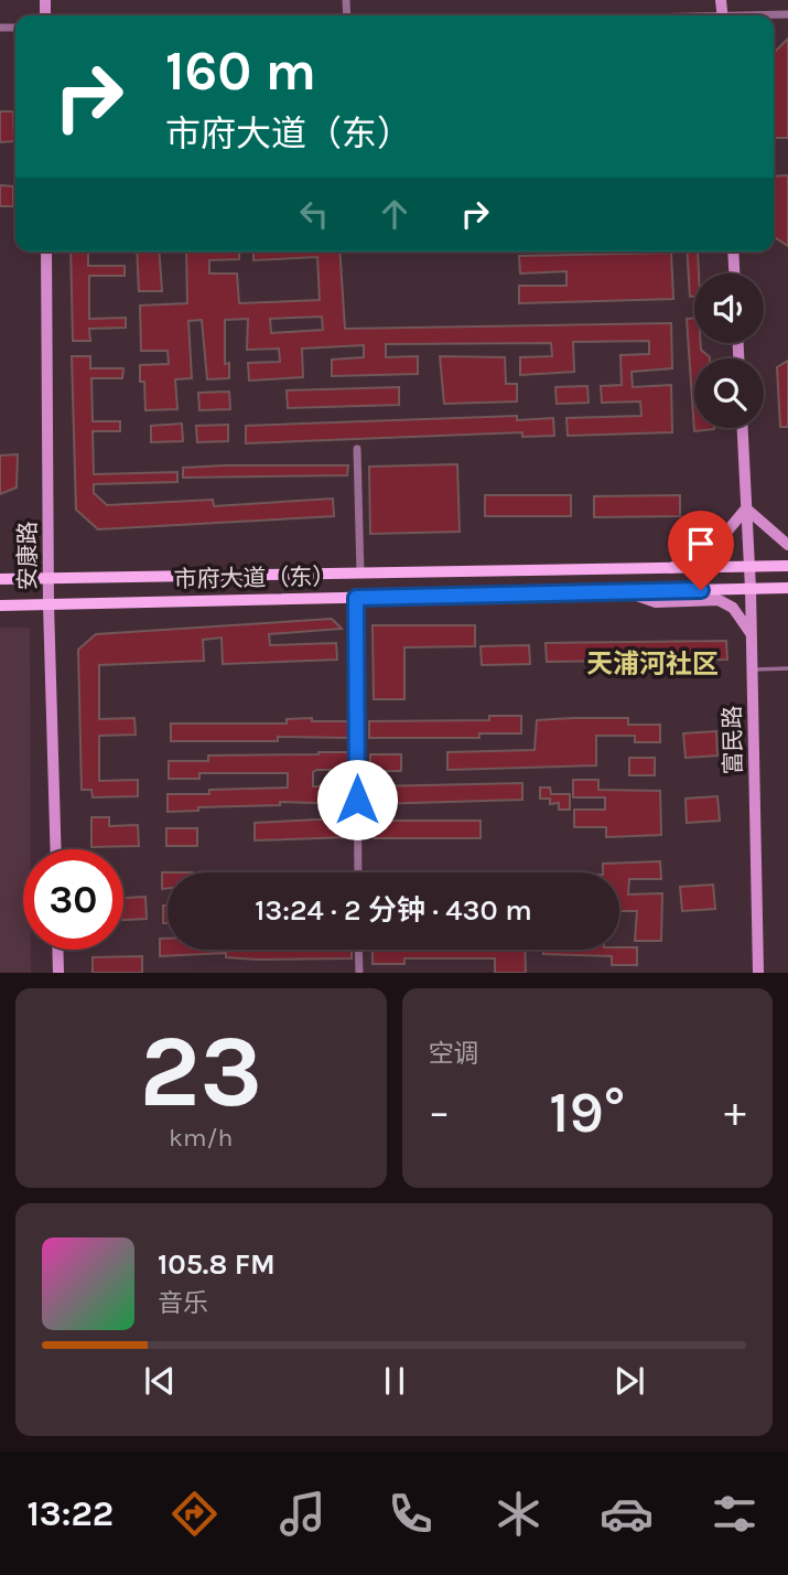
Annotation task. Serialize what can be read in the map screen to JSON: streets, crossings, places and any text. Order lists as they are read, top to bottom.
{
  "streets": {
    "main road": ["市府大道（东）"],
    "street": ["安康路", "富民路"]
  },
  "crossings": [
    ["安康路", "市府大道（东）"],
    ["市府大道（东）", "富民路"]
  ],
  "districts": ["天浦河社区"],
  "page": {
    "turn": ["160 m", "市府大道（东）"],
    "limit": "30",
    "trip": "13:24 · 2 分钟 · 430 m",
    "tile": [
      ["23", "km/h"],
      "空调"
    ],
    "heat": ["−", "19°", "+"],
    "song": ["105.8 FM", "音乐"],
    "tabs": "13:22"
  }
}
